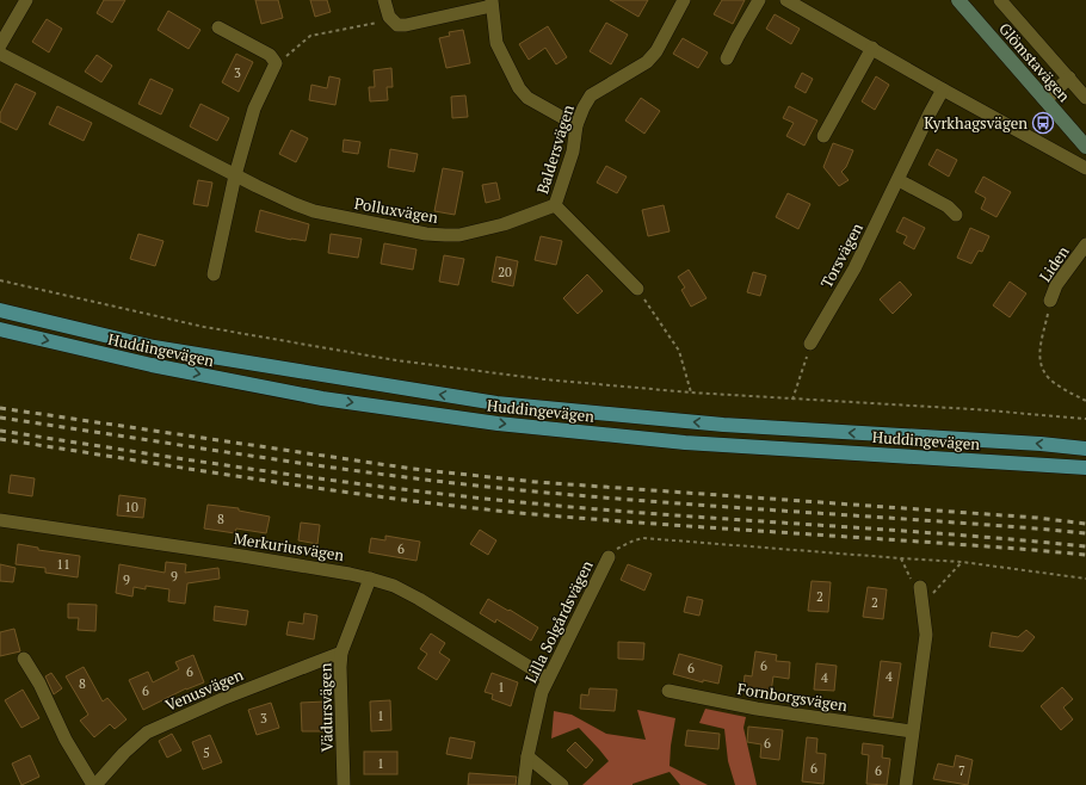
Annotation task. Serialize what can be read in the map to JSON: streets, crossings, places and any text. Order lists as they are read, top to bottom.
{
  "streets": {
    "main road": ["Glömstavägen", "Huddingevägen"],
    "street": [
      "Baldersvägen",
      "Polluxvägen",
      "Torsvägen",
      "Liden",
      "Merkuriusvägen",
      "Lilla Solgårdsvägen",
      "Venusvägen",
      "Fornborgsvägen",
      "Vädursvägen"
    ]
  },
  "crossings": [
    ["Baldersvägen", "Polluxvägen"],
    ["Merkuriusvägen", "Lilla Solgårdsvägen"],
    ["Merkuriusvägen", "Vädursvägen"],
    ["Venusvägen", "Vädursvägen"]
  ],
  "places": {
    "bus stop": ["Kyrkhagsvägen"]
  },
  "house_numbers": [
    "3",
    "20",
    "10",
    "8",
    "6",
    "11",
    "9",
    "9",
    "2",
    "2",
    "6",
    "6",
    "6",
    "4",
    "4",
    "8",
    "1",
    "6",
    "1",
    "3",
    "6",
    "5",
    "1",
    "6",
    "6",
    "7"
  ]
}
